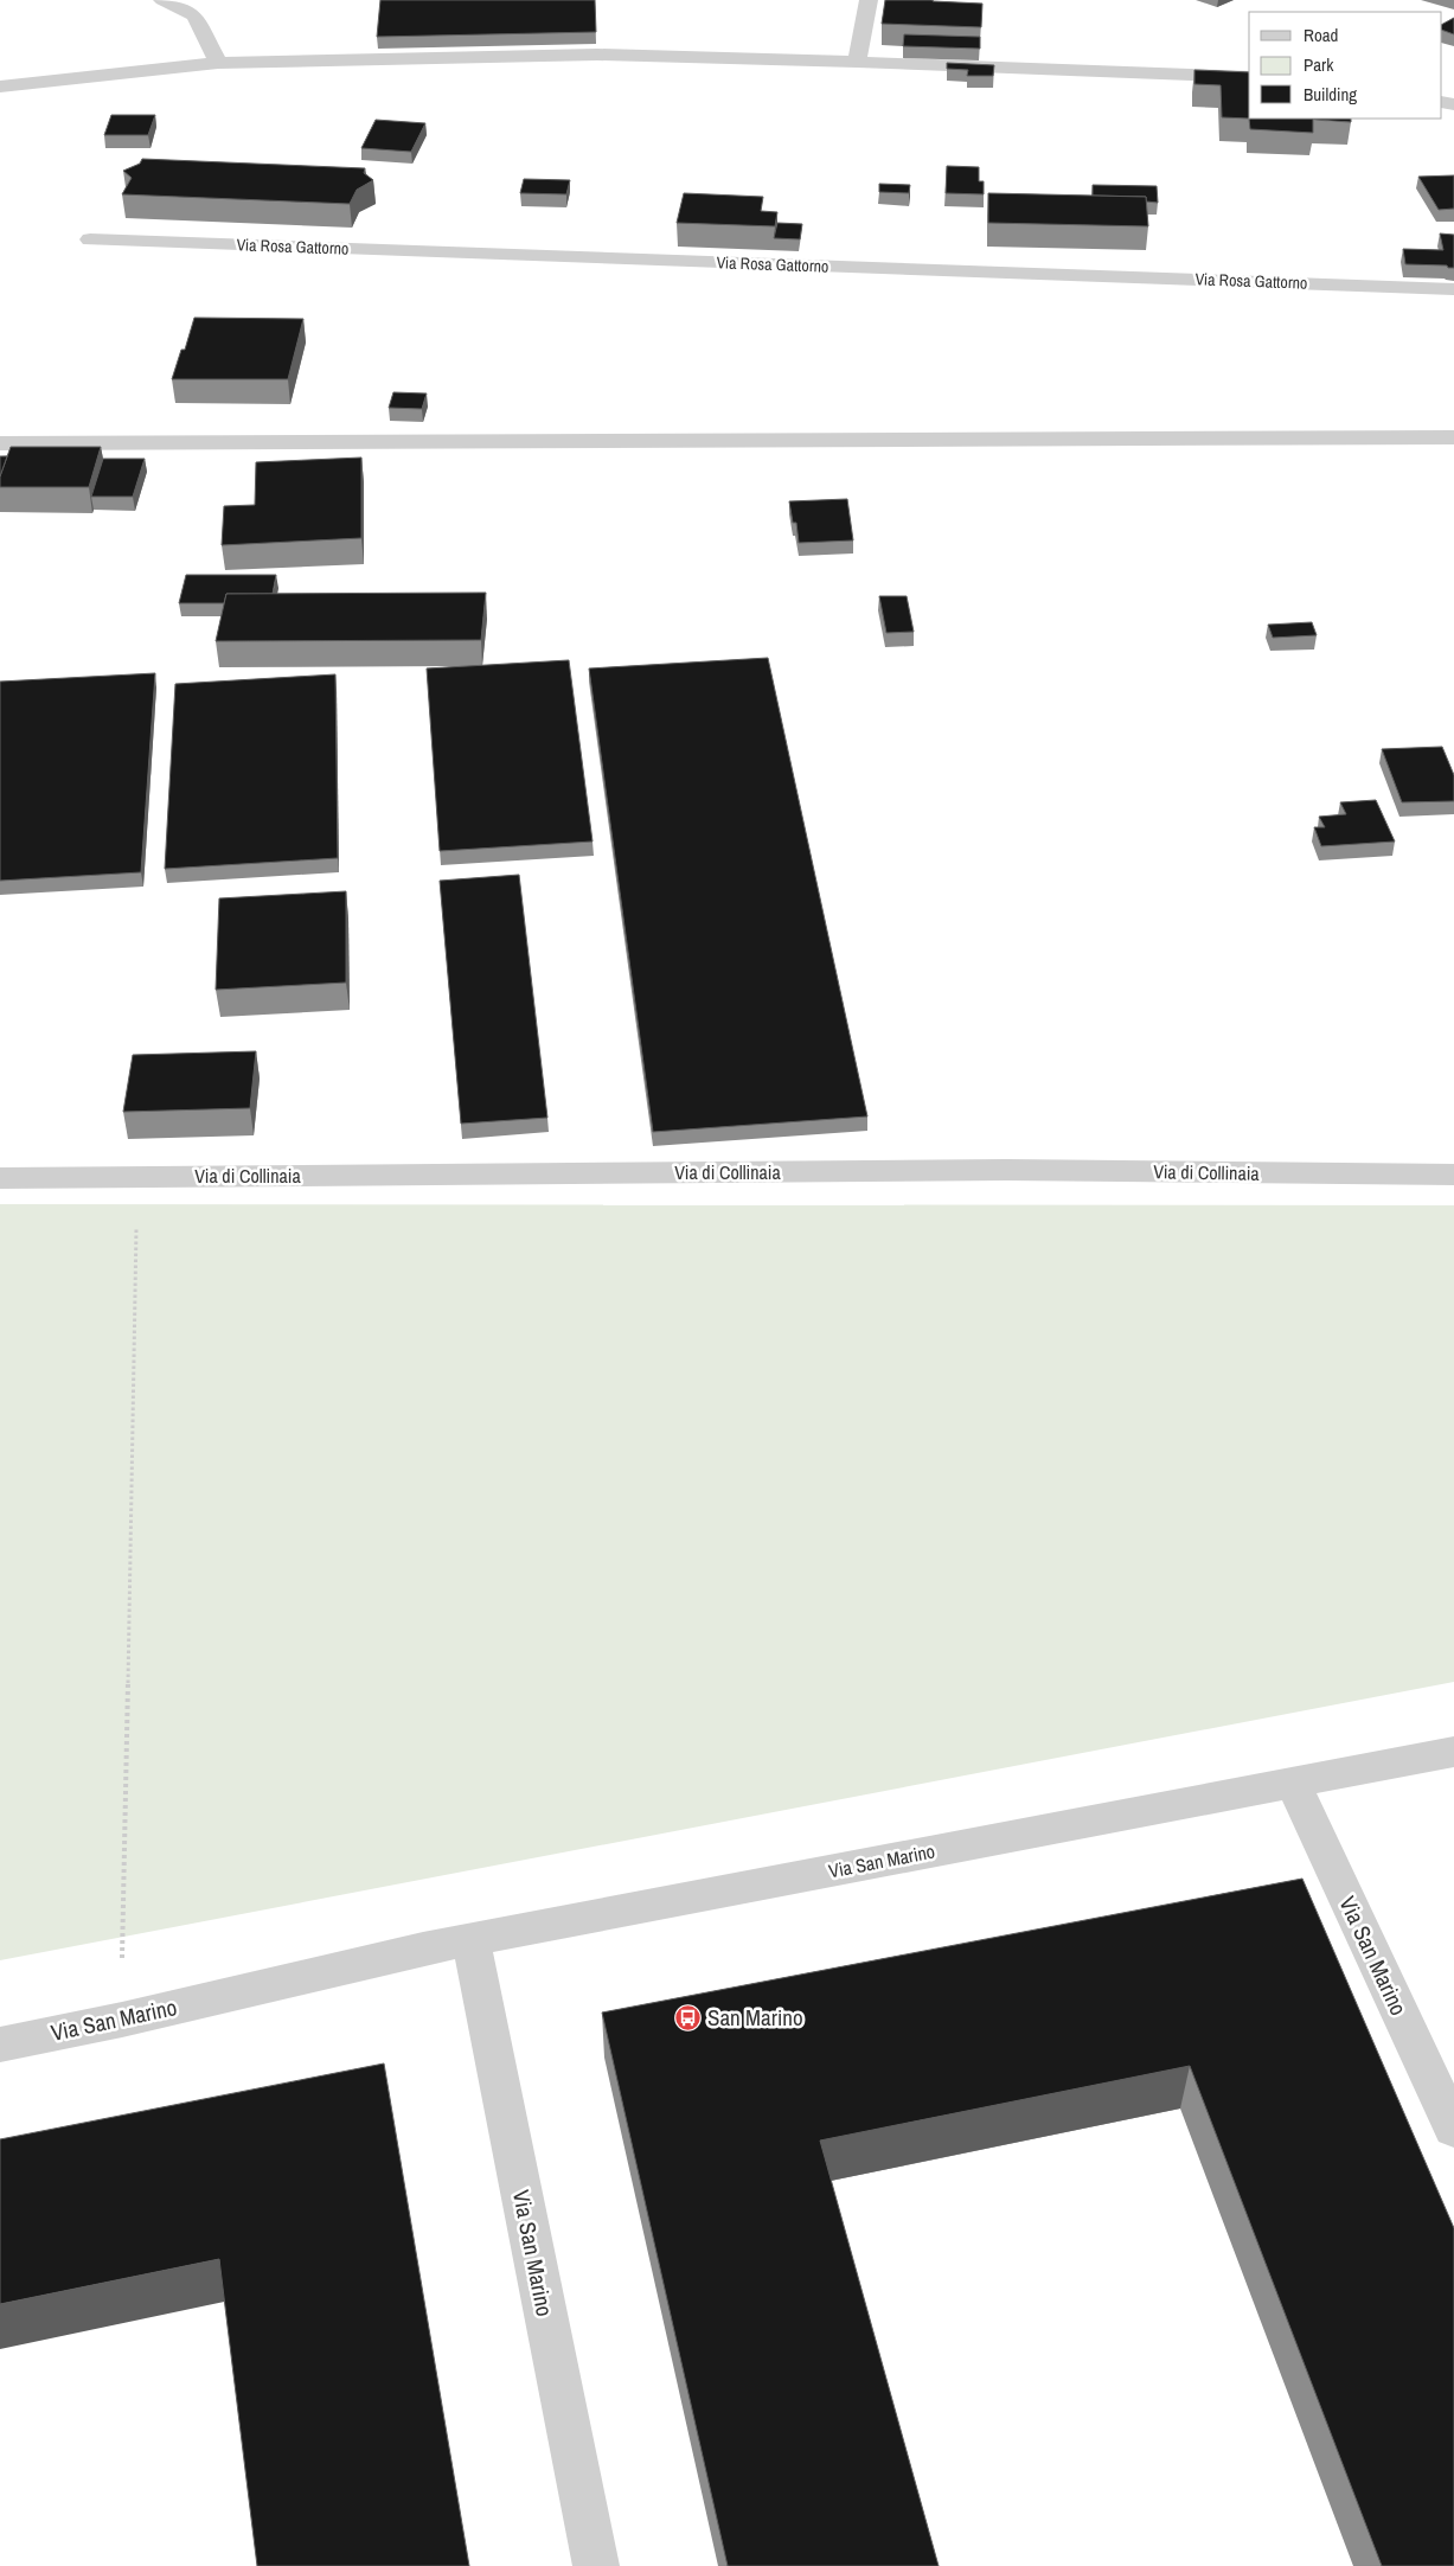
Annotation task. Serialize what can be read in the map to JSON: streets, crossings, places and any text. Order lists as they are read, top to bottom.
{
  "streets": {
    "street": ["Via Rosa Gattorno", "Via di Collinaia", "Via San Marino"]
  },
  "places": {
    "bus stop": ["San Marino"]
  },
  "legend": ["Road", "Park", "Building"]
}
